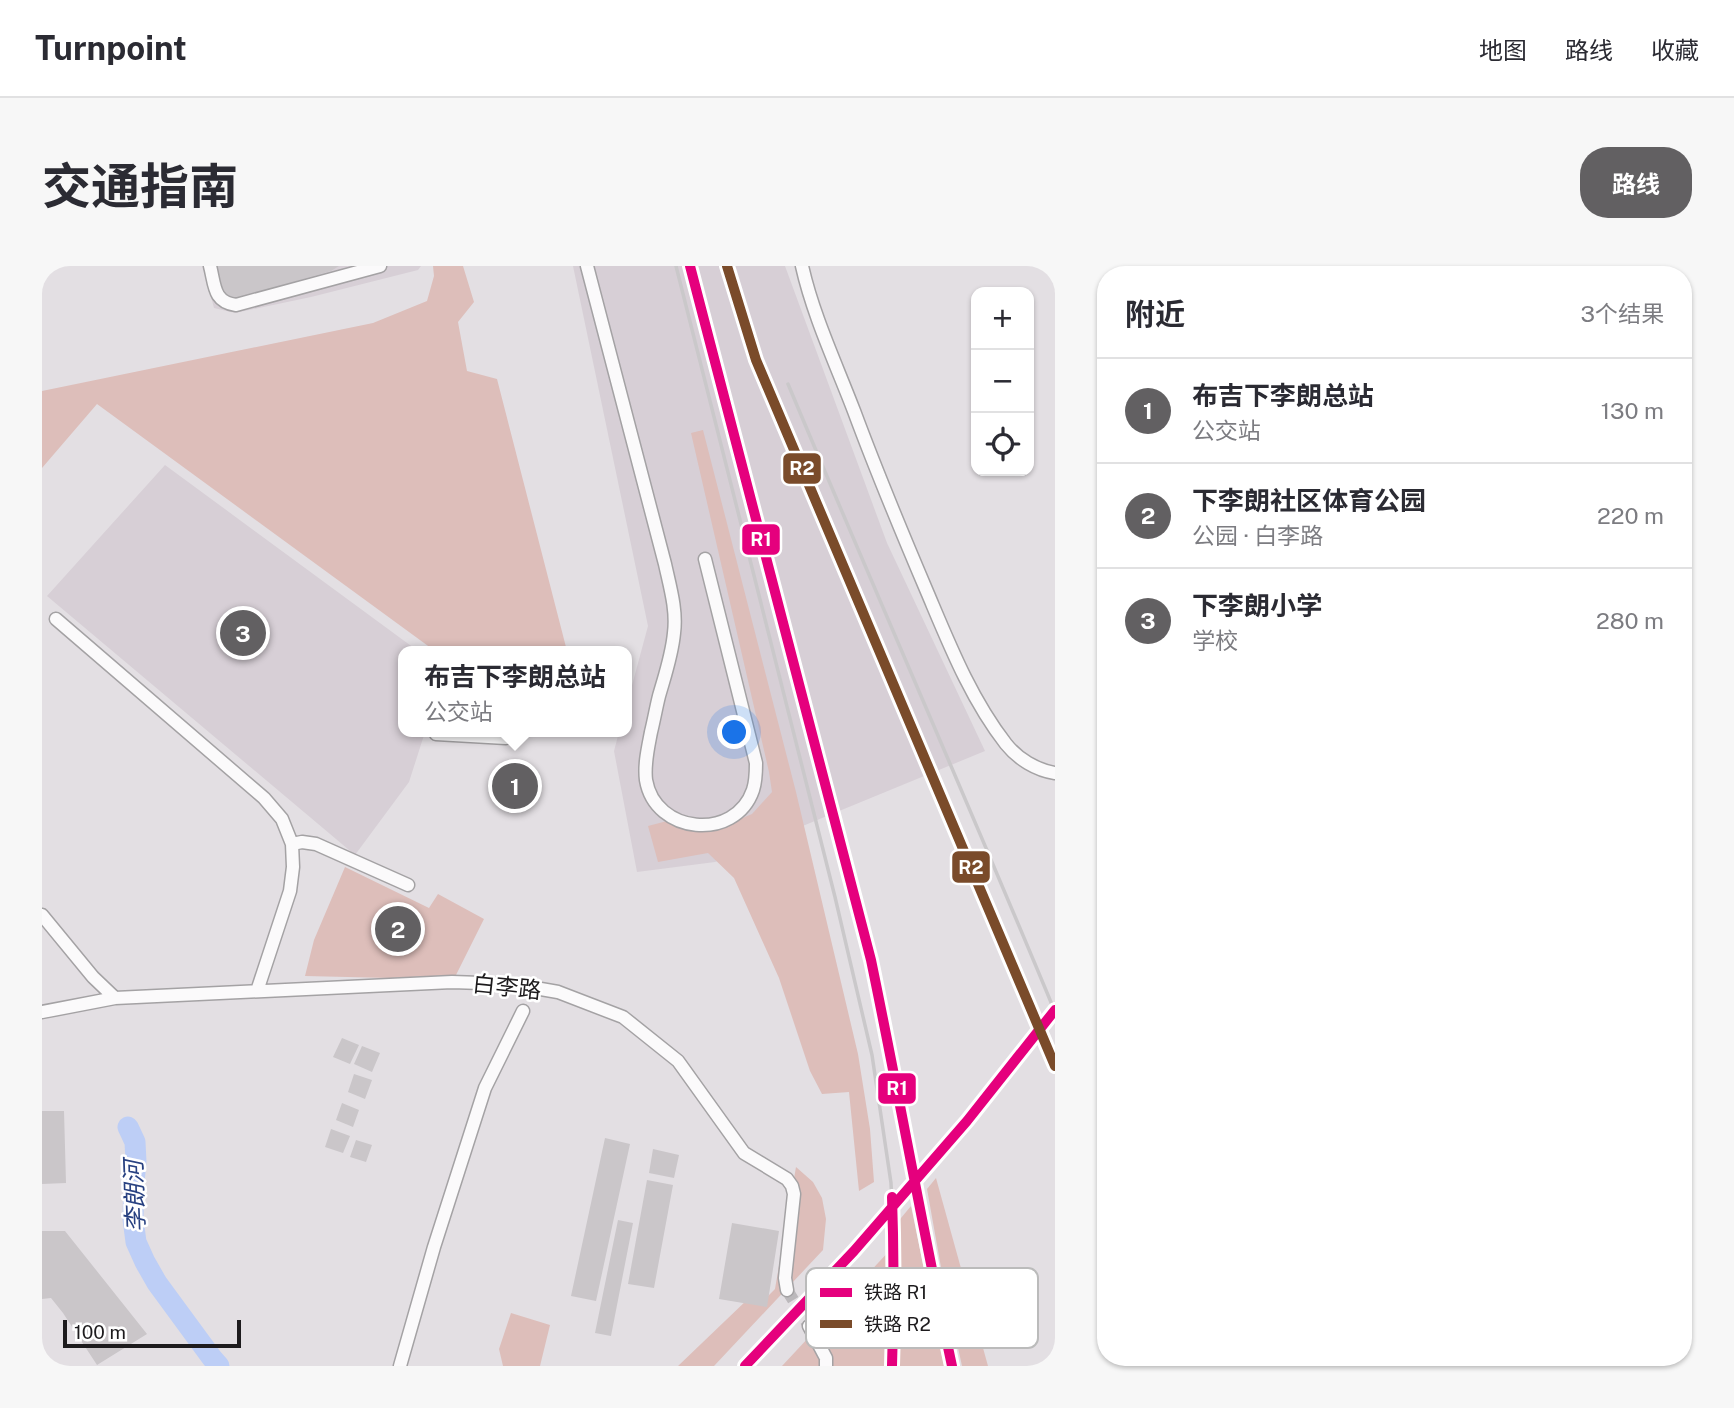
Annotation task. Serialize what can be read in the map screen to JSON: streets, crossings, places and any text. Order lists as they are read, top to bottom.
{
  "streets": {
    "street": ["白李路"]
  },
  "water": ["李朗河"],
  "lines": ["rail line R1", "rail line R2"],
  "legend": ["铁路 R1", "铁路 R2"],
  "scale_bar": "100 m",
  "page": {
    "header": "Turnpoint",
    "nav": ["地图", "路线", "收藏"],
    "title": "交通指南",
    "buttons": "路线",
    "heading": ["附近", "3个结果"],
    "map_buttons": ["+", "−"],
    "list": [
      {
        "mark": "1",
        "name": "布吉下李朗总站",
        "note": "公交站",
        "value": "130 m"
      },
      {
        "mark": "2",
        "name": "下李朗社区体育公园",
        "note": "公园 · 白李路",
        "value": "220 m"
      },
      {
        "mark": "3",
        "name": "下李朗小学",
        "note": "学校",
        "value": "280 m"
      }
    ],
    "pins": ["3", "1", "2"],
    "popup": ["布吉下李朗总站", "公交站"],
    "scale": "100 m"
  }
}
